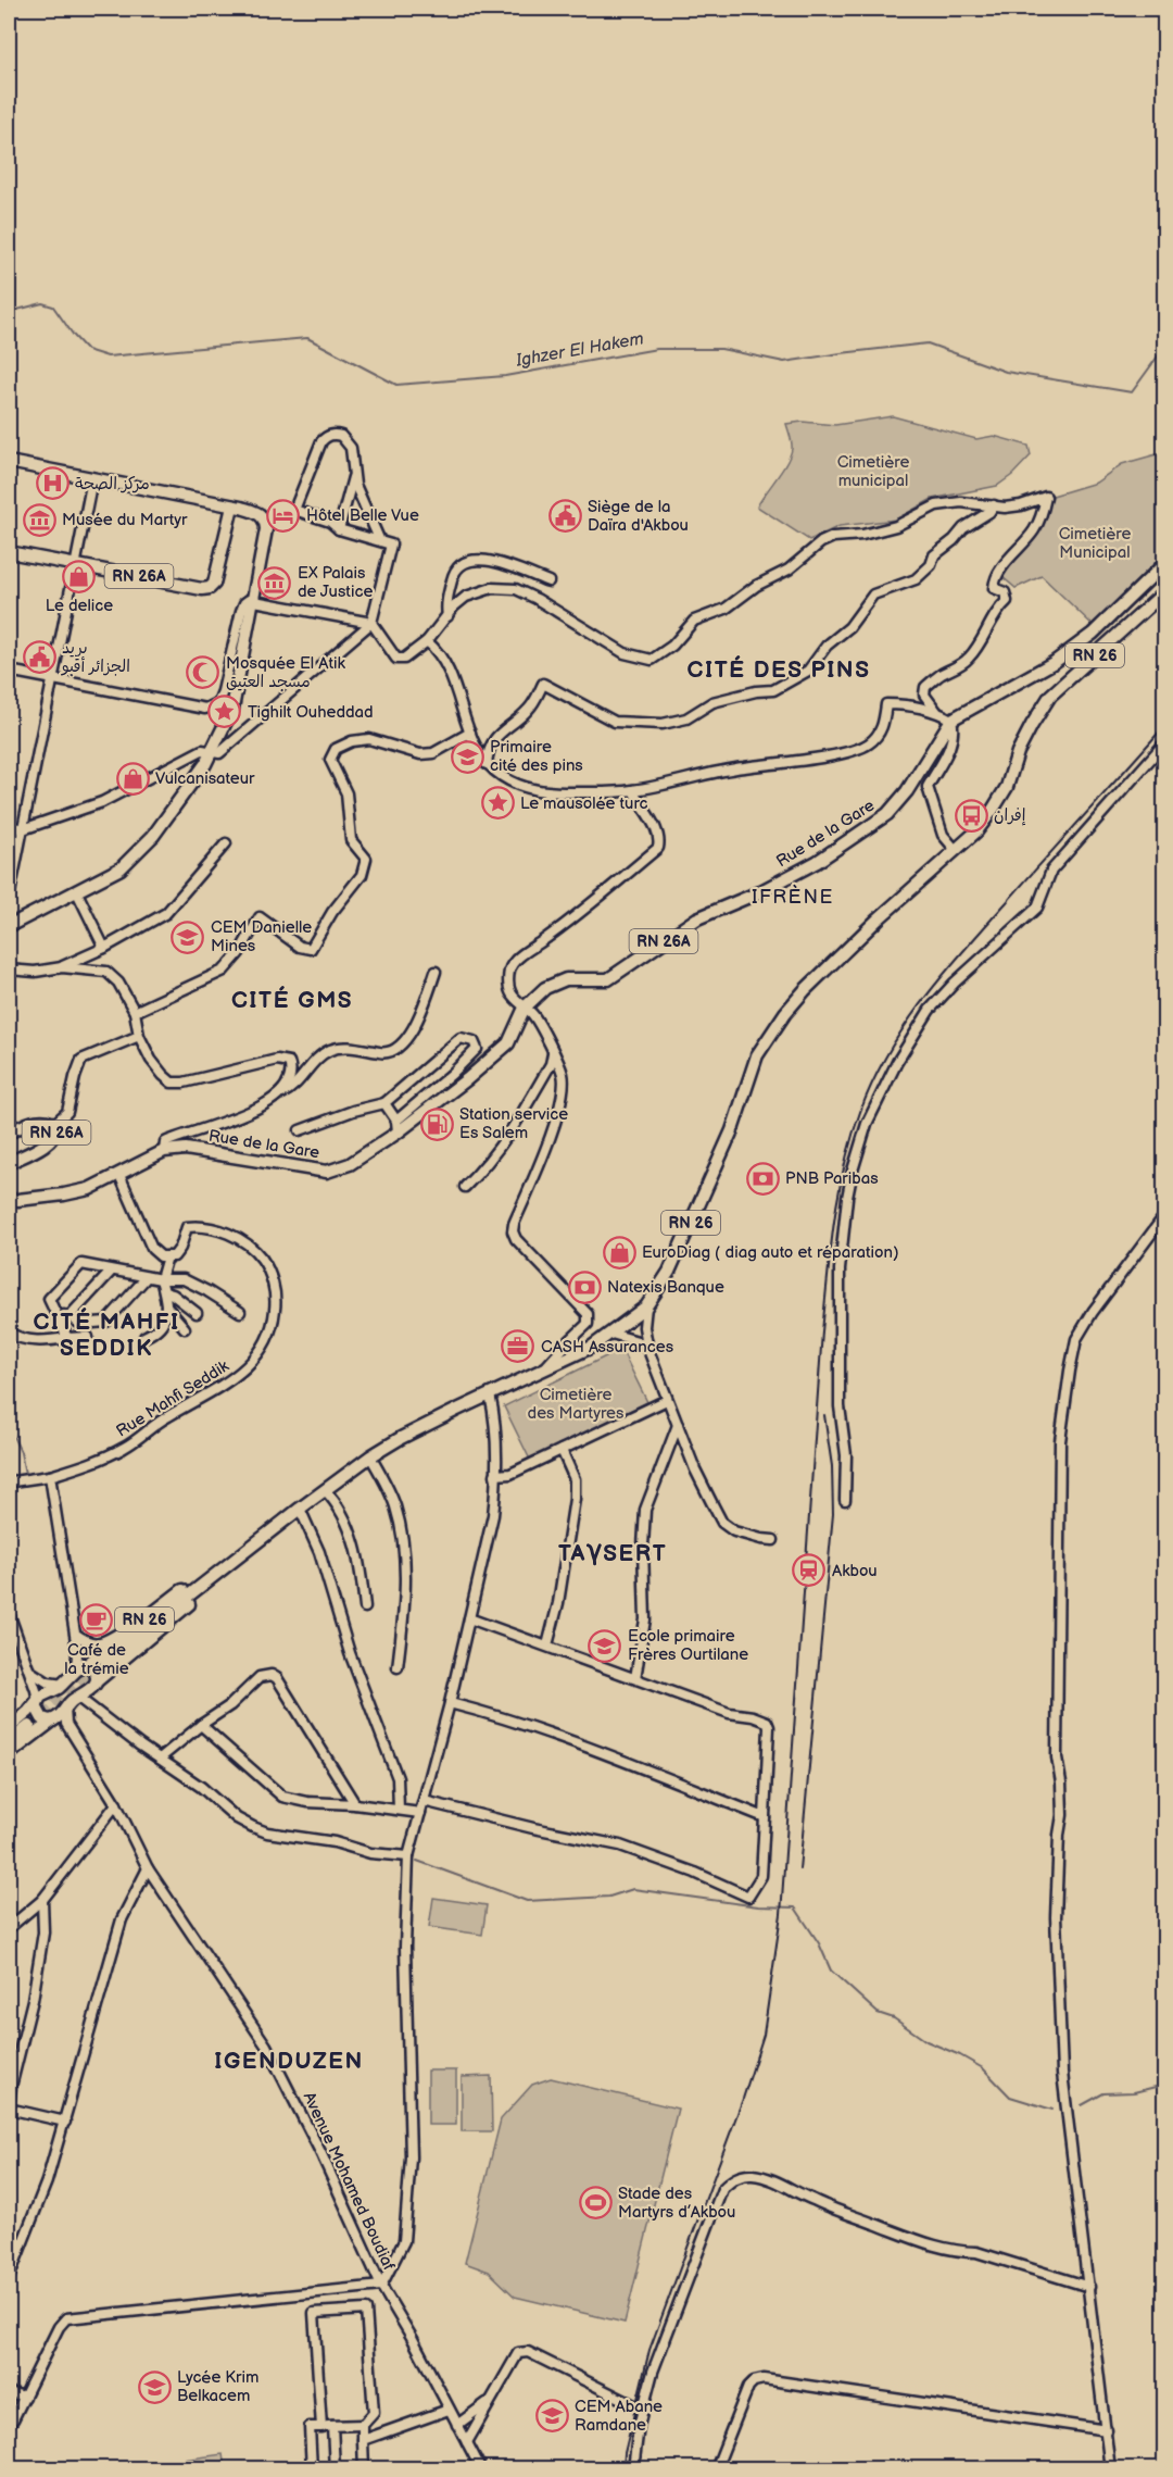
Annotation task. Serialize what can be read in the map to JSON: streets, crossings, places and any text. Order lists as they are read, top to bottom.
{
  "streets": {
    "main road": ["RN 26A", "RN 26", "Rue de la Gare"],
    "street": ["Rue Mahfi Seddik", "Avenue Mohamed Boudiaf"]
  },
  "crossings": [
    ["RN 26A", "Rue de la Gare"]
  ],
  "districts": [
    "CITÉ DES PINS",
    "IFRÈNE",
    "CITÉ GMS",
    "CITÉ MAHFI SEDDIK",
    "TAƔSERT",
    "IGENDUZEN"
  ],
  "water": ["Ighzer El Hakem"],
  "parks": ["Cimetière municipal", "Cimetière Municipal", "Cimetière des Martyres"],
  "places": {
    "hospital": ["مركز الصحة"],
    "hotel": ["Hôtel Belle Vue"],
    "public building": ["Siège de la Daïra d'Akbou", "بريد الجزائر أقبو"],
    "museum": ["Musée du Martyr", "EX Palais de Justice"],
    "shop": ["Le delice", "Vulcanisateur", "EuroDiag ( diag auto et réparation)"],
    "mosque": ["Mosquée El Atik مسجد العتيق"],
    "place": ["Tighilt Ouheddad", "Le mausolée turc"],
    "school or university": [
      "Primaire cité des pins",
      "CEM Danielle Mines",
      "Ecole primaire Frères Ourtilane",
      "Lycée Krim Belkacem",
      "CEM Abane Ramdane"
    ],
    "bus stop": ["إفران"],
    "fuel station": ["Station service Es Salem"],
    "bank": ["PNB Paribas", "Natexis Banque"],
    "office": ["CASH Assurances"],
    "station": ["Akbou"],
    "cafe": ["Café de la trémie"],
    "sports": ["Stade des Martyrs d’Akbou"]
  }
}
